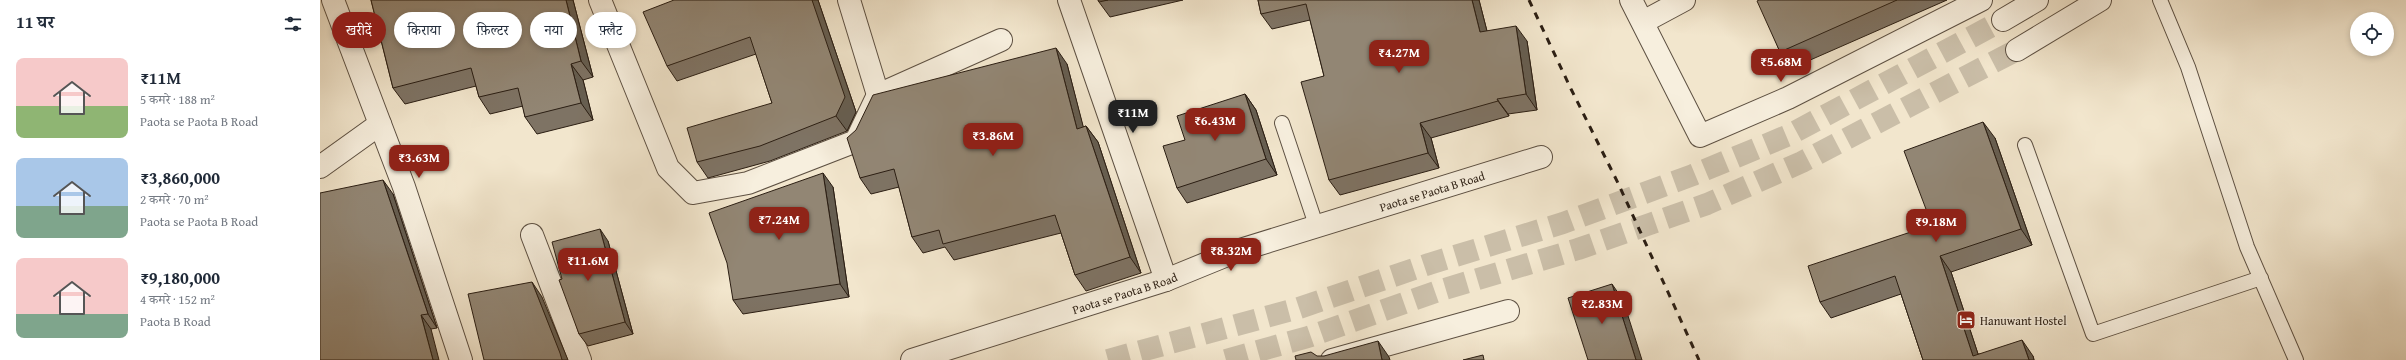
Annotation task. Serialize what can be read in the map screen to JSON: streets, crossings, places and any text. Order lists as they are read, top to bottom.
{
  "streets": {
    "street": ["Paota se Paota B Road"]
  },
  "places": {
    "hotel": ["Hanuwant Hostel"]
  },
  "page": {
    "heading": "11 घर",
    "chip": [
      "खरीदें",
      "किराया",
      "फ़िल्टर",
      "नया",
      "फ़्लैट"
    ],
    "price": [
      "₹4.27M",
      "₹5.68M",
      "₹11M",
      "₹6.43M",
      "₹3.86M",
      "₹3.63M",
      "₹7.24M",
      "₹9.18M",
      "₹8.32M",
      "₹11.6M",
      "₹2.83M"
    ],
    "list": [
      {
        "name": "₹11M",
        "note": "5 कमरे · 188 m² · Paota se Paota B Road"
      },
      {
        "name": "₹3,860,000",
        "note": "2 कमरे · 70 m² · Paota se Paota B Road"
      },
      {
        "name": "₹9,180,000",
        "note": "4 कमरे · 152 m² · Paota B Road"
      }
    ]
  }
}
